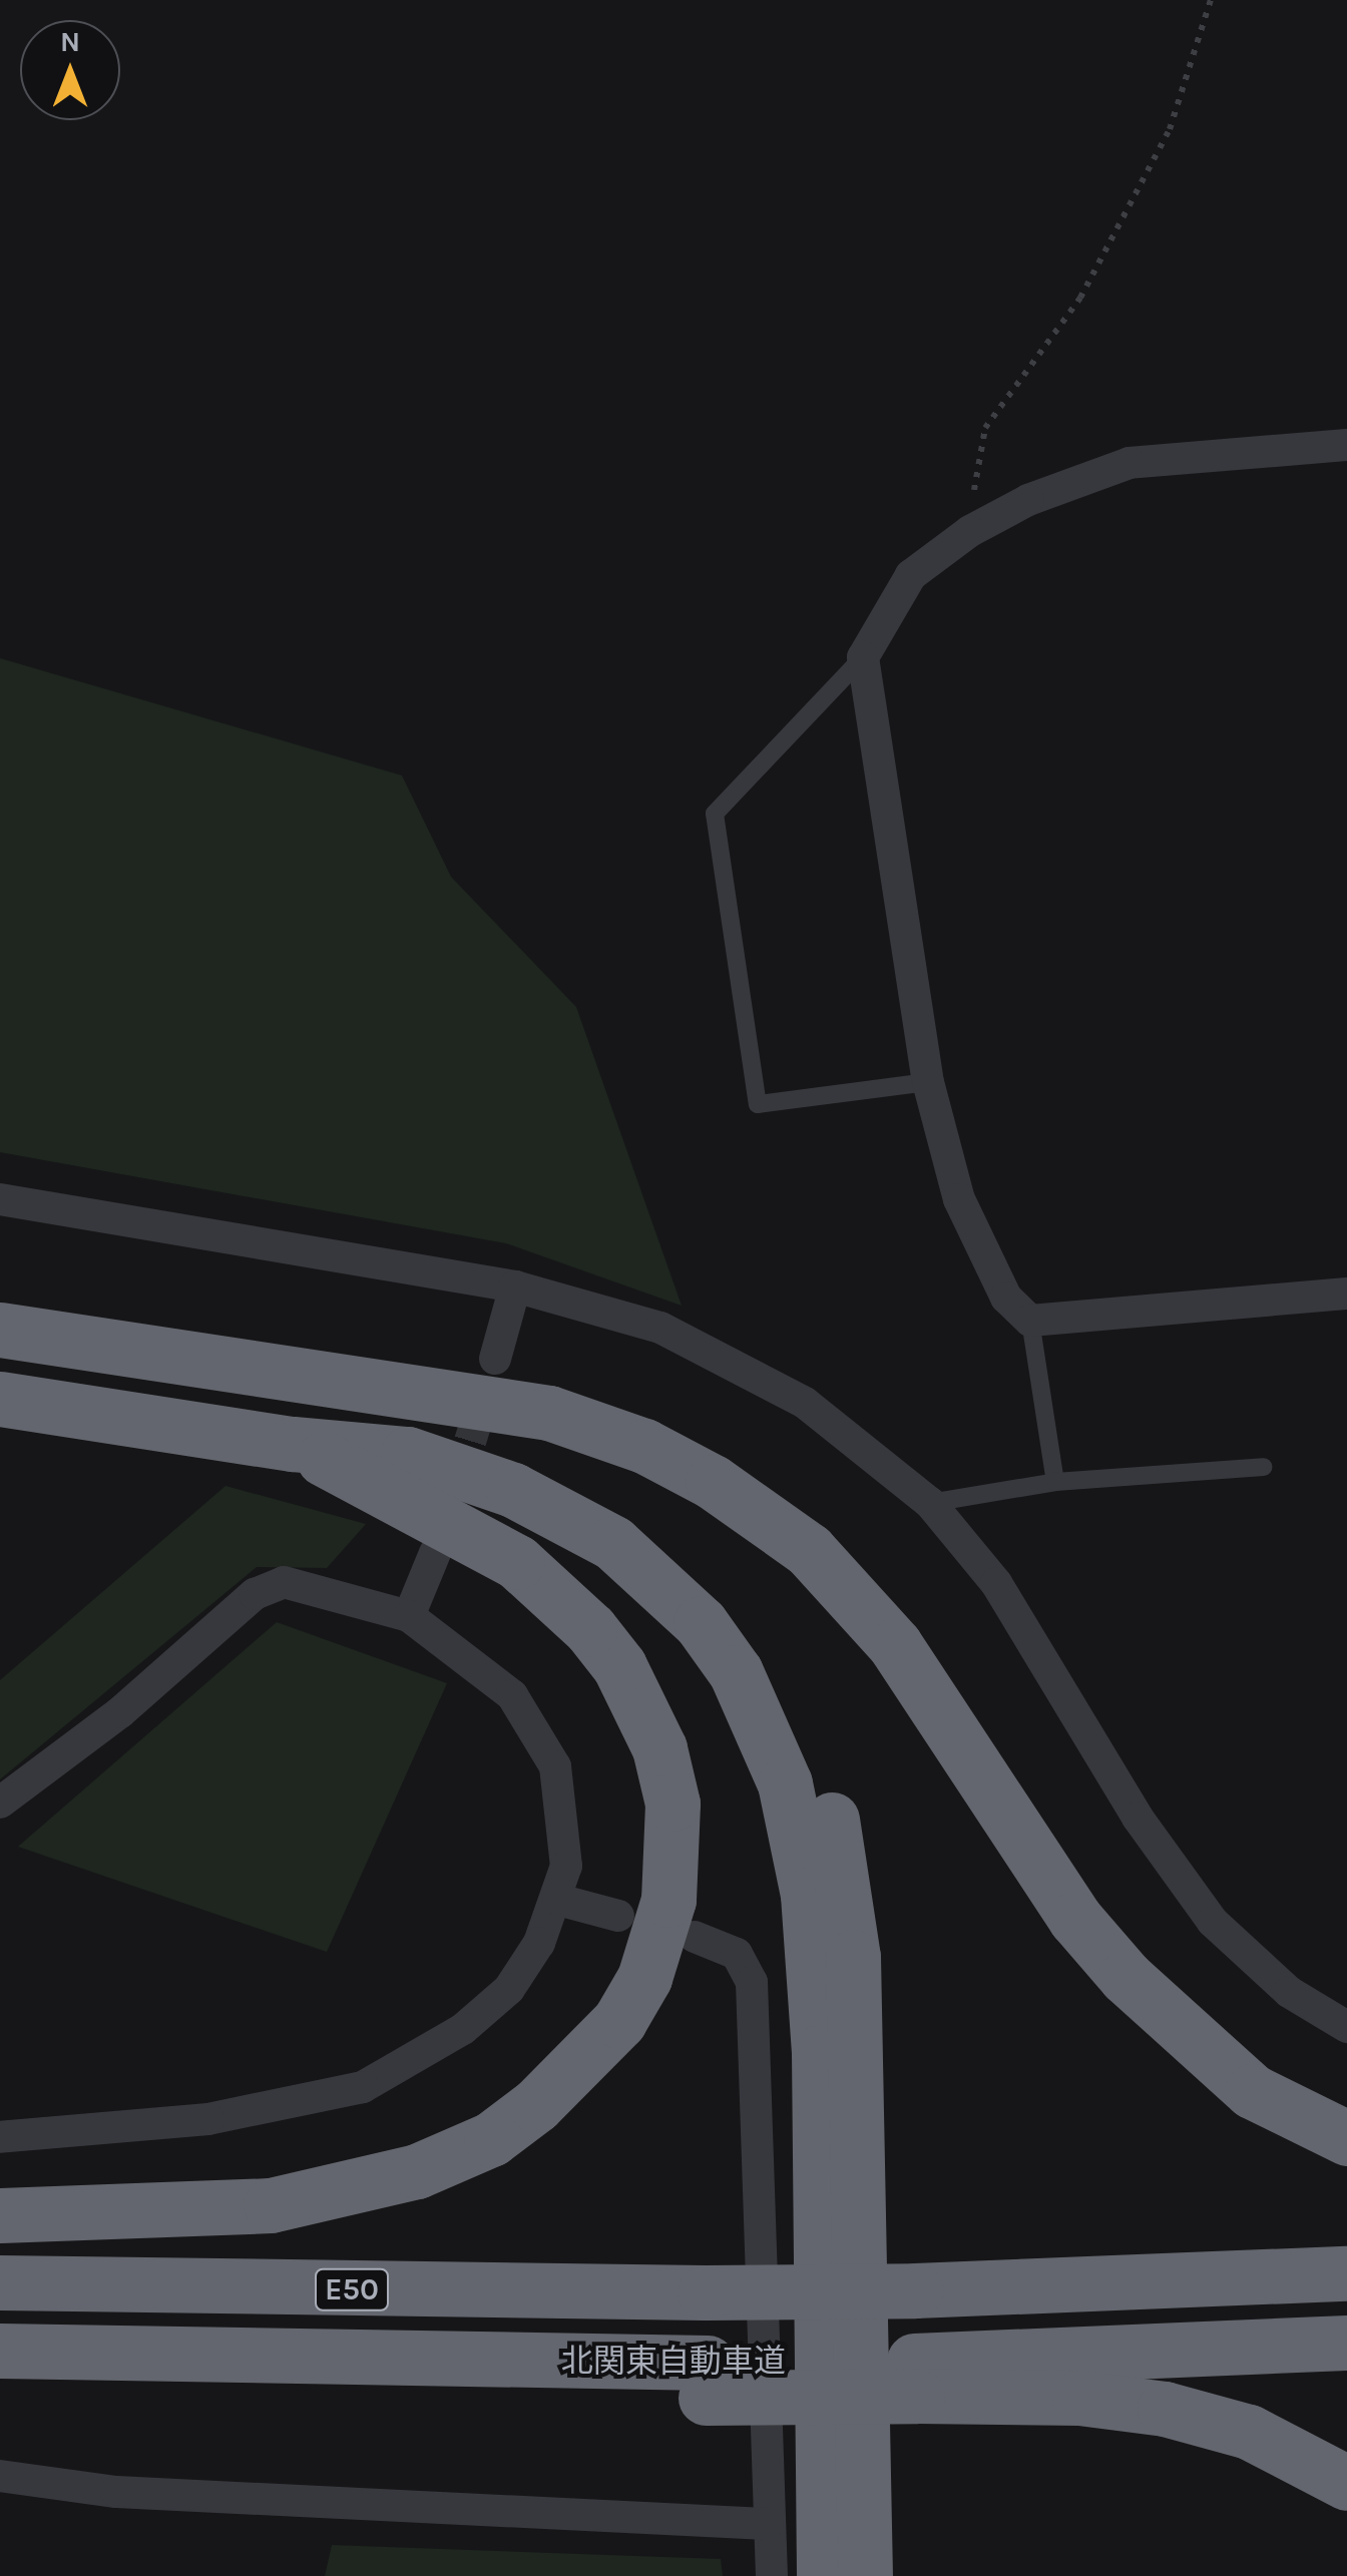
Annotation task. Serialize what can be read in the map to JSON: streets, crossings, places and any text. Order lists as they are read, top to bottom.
{
  "streets": {
    "highway": ["E50", "北関東自動車道"]
  },
  "north": "top"
}
